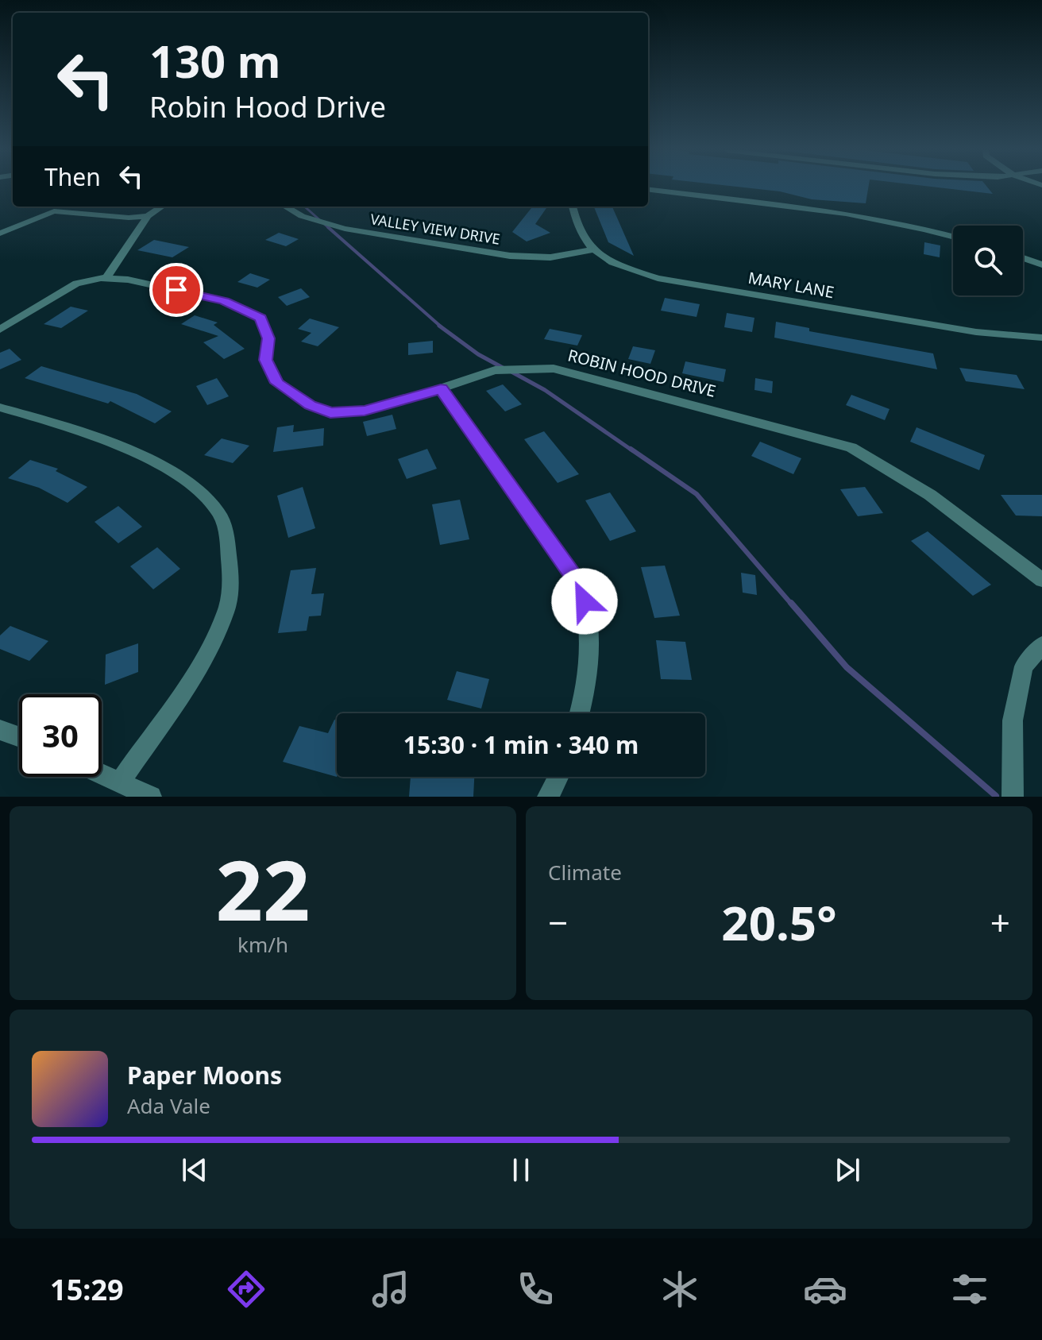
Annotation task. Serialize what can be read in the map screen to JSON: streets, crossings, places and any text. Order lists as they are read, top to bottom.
{
  "streets": {
    "street": ["VALLEY VIEW DRIVE", "MARY LANE", "ROBIN HOOD DRIVE"]
  },
  "crossings": [
    ["VALLEY VIEW DRIVE", "MARY LANE"]
  ],
  "page": {
    "turn": ["130 m", "Robin Hood Drive"],
    "then": "Then",
    "limit": "30",
    "trip": "15:30 · 1 min · 340 m",
    "tile": [
      ["22", "km/h"],
      "Climate"
    ],
    "heat": ["−", "20.5°", "+"],
    "song": ["Paper Moons", "Ada Vale"],
    "tabs": "15:29"
  }
}
